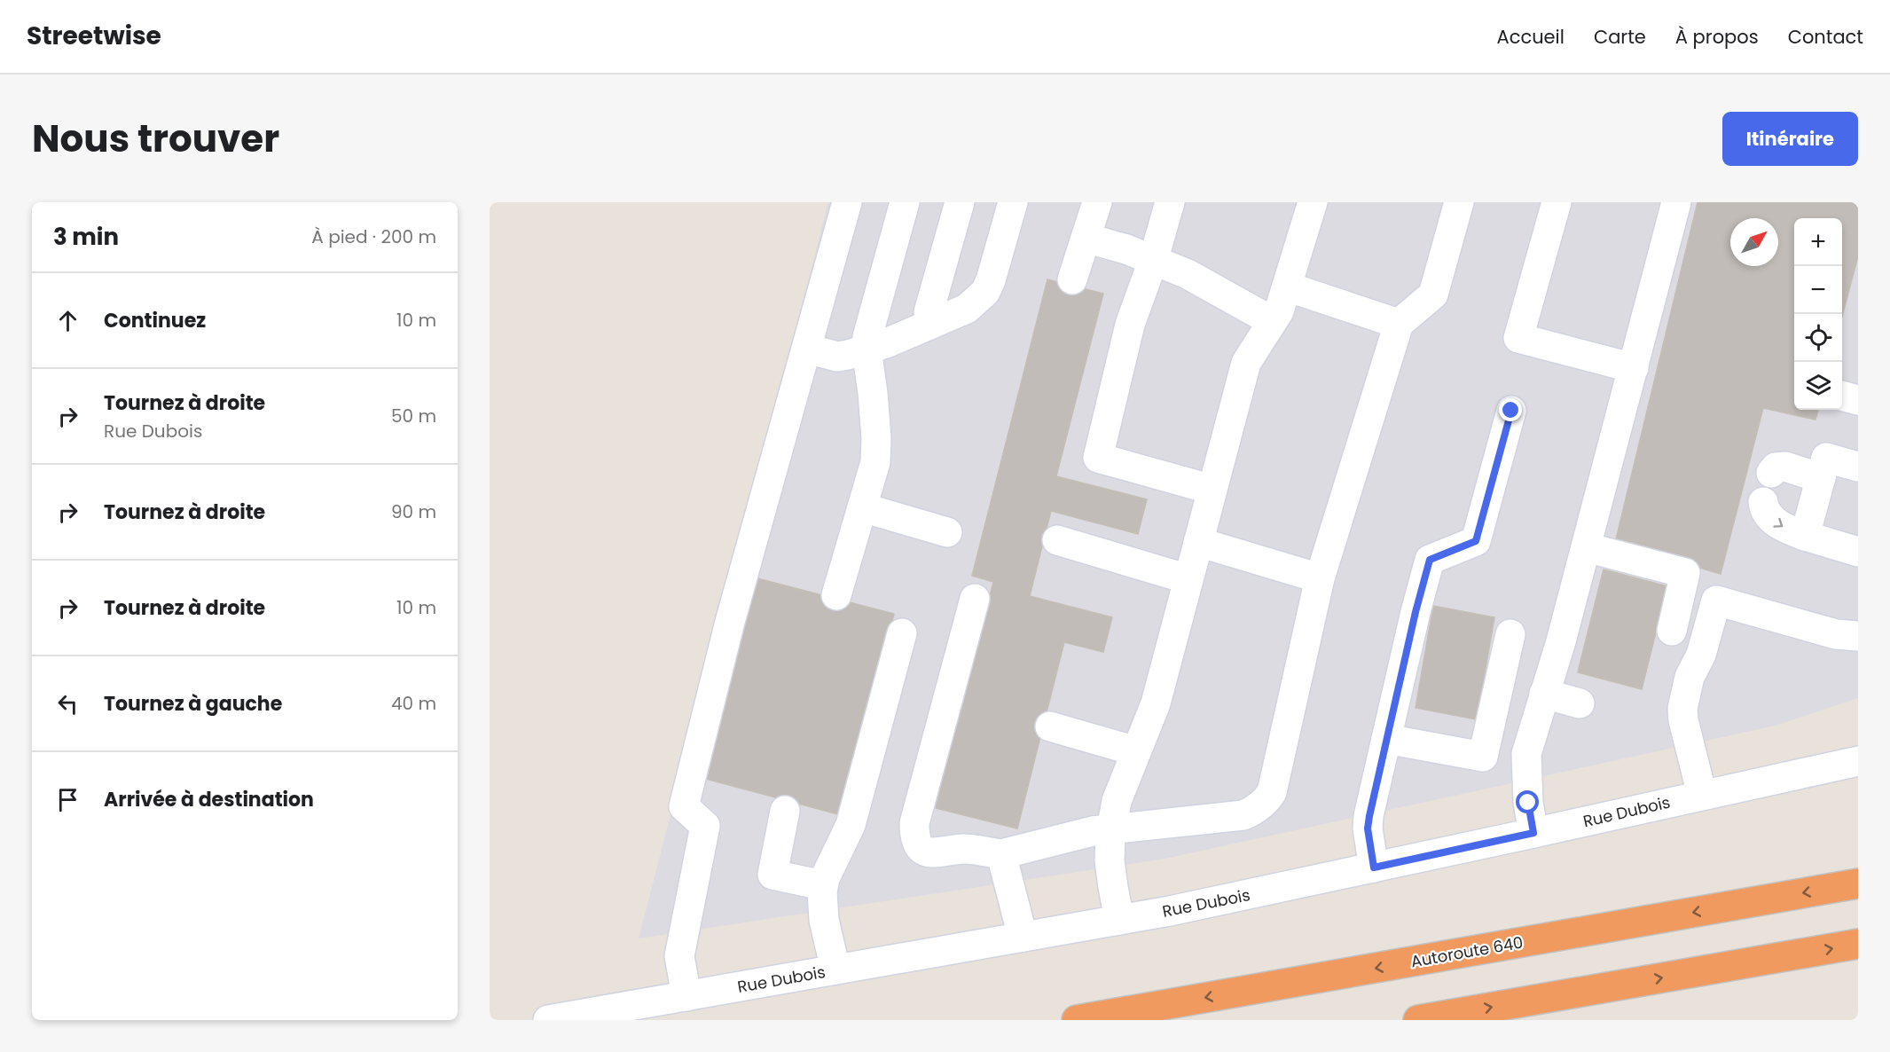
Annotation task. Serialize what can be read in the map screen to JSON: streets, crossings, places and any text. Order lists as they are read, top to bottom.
{
  "streets": {
    "highway": ["Autoroute 640"],
    "street": ["Rue Dubois"]
  },
  "north": "top right",
  "page": {
    "header": "Streetwise",
    "nav": [
      "Accueil",
      "Carte",
      "À propos",
      "Contact"
    ],
    "title": "Nous trouver",
    "buttons": "Itinéraire",
    "heading": ["3 min", "À pied · 200 m"],
    "map_buttons": ["+", "−"],
    "list": [
      ["Continuez", "10 m"],
      ["Tournez à droite", "Rue Dubois", "50 m"],
      ["Tournez à droite", "90 m"],
      ["Tournez à droite", "10 m"],
      ["Tournez à gauche", "40 m"],
      "Arrivée à destination"
    ]
  }
}
